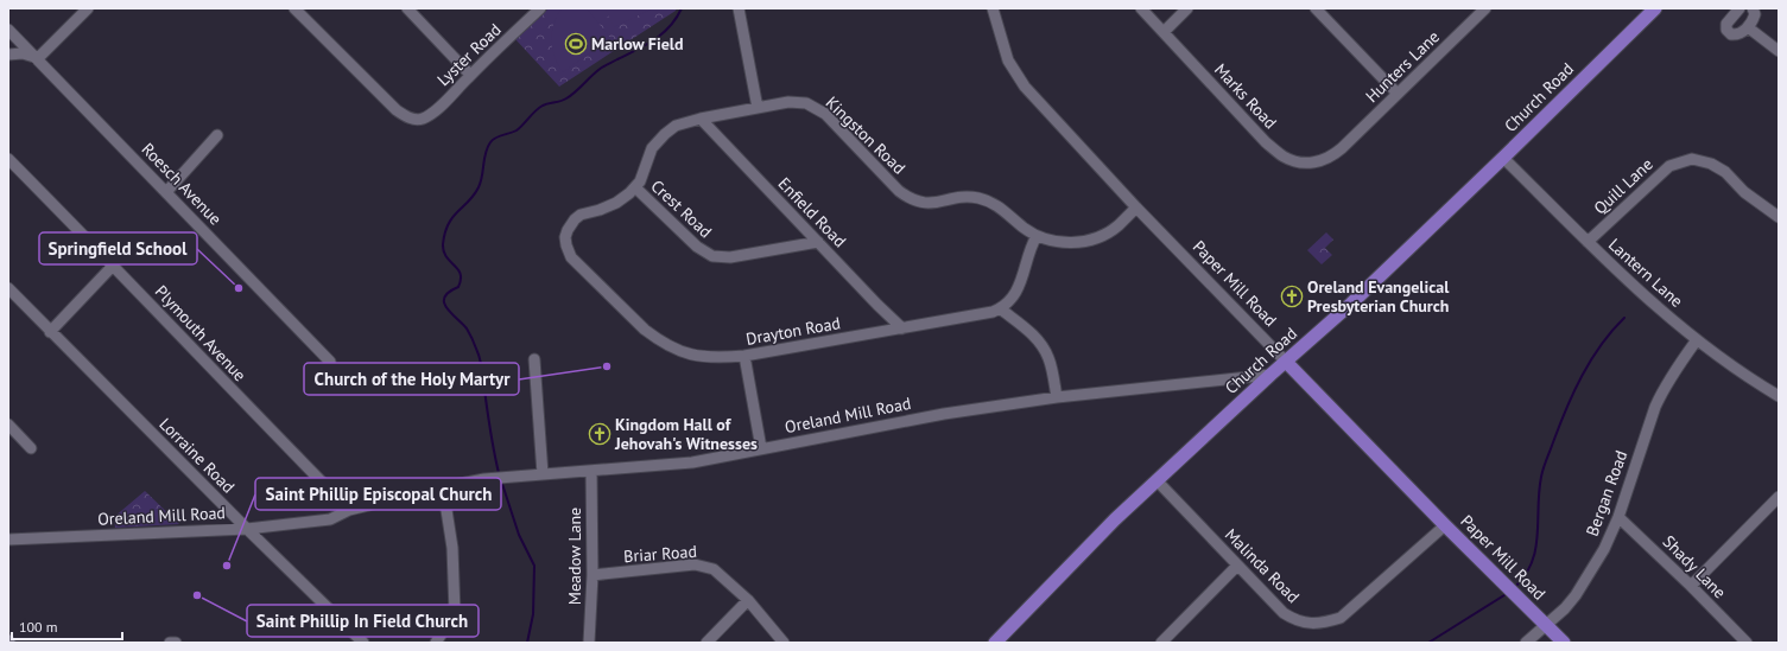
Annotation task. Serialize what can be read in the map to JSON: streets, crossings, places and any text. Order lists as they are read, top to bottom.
{
  "streets": {
    "main road": ["Church Road", "Paper Mill Road"],
    "street": [
      "Lyster Road",
      "Hunters Lane",
      "Marks Road",
      "Kingston Road",
      "Roesch Avenue",
      "Quill Lane",
      "Crest Road",
      "Enfield Road",
      "Lantern Lane",
      "Drayton Road",
      "Plymouth Avenue",
      "Oreland Mill Road",
      "Lorraine Road",
      "Bergan Road",
      "Briar Road",
      "Meadow Lane",
      "Malinda Road",
      "Shady Lane"
    ]
  },
  "crossings": [
    ["Hunters Lane", "Marks Road"],
    ["Church Road", "Lantern Lane"],
    ["Church Road", "Paper Mill Road"],
    ["Church Road", "Oreland Mill Road"],
    ["Church Road", "Malinda Road"],
    ["Kingston Road", "Crest Road"],
    ["Kingston Road", "Enfield Road"],
    ["Kingston Road", "Paper Mill Road"],
    ["Kingston Road", "Drayton Road"],
    ["Quill Lane", "Lantern Lane"],
    ["Crest Road", "Enfield Road"],
    ["Enfield Road", "Drayton Road"],
    ["Lantern Lane", "Bergan Road"],
    ["Paper Mill Road", "Bergan Road"],
    ["Paper Mill Road", "Malinda Road"],
    ["Plymouth Avenue", "Oreland Mill Road"],
    ["Oreland Mill Road", "Lorraine Road"],
    ["Oreland Mill Road", "Meadow Lane"],
    ["Bergan Road", "Shady Lane"],
    ["Briar Road", "Meadow Lane"]
  ],
  "places": {
    "sports": ["Marlow Field"],
    "other": [
      "Springfield School",
      "Church of the Holy Martyr",
      "Saint Phillip Episcopal Church",
      "Saint Phillip In Field Church"
    ],
    "church": ["Oreland Evangelical Presbyterian Church", "Kingdom Hall of Jehovah's Witnesses"]
  },
  "scale_bar": "100 m"
}
